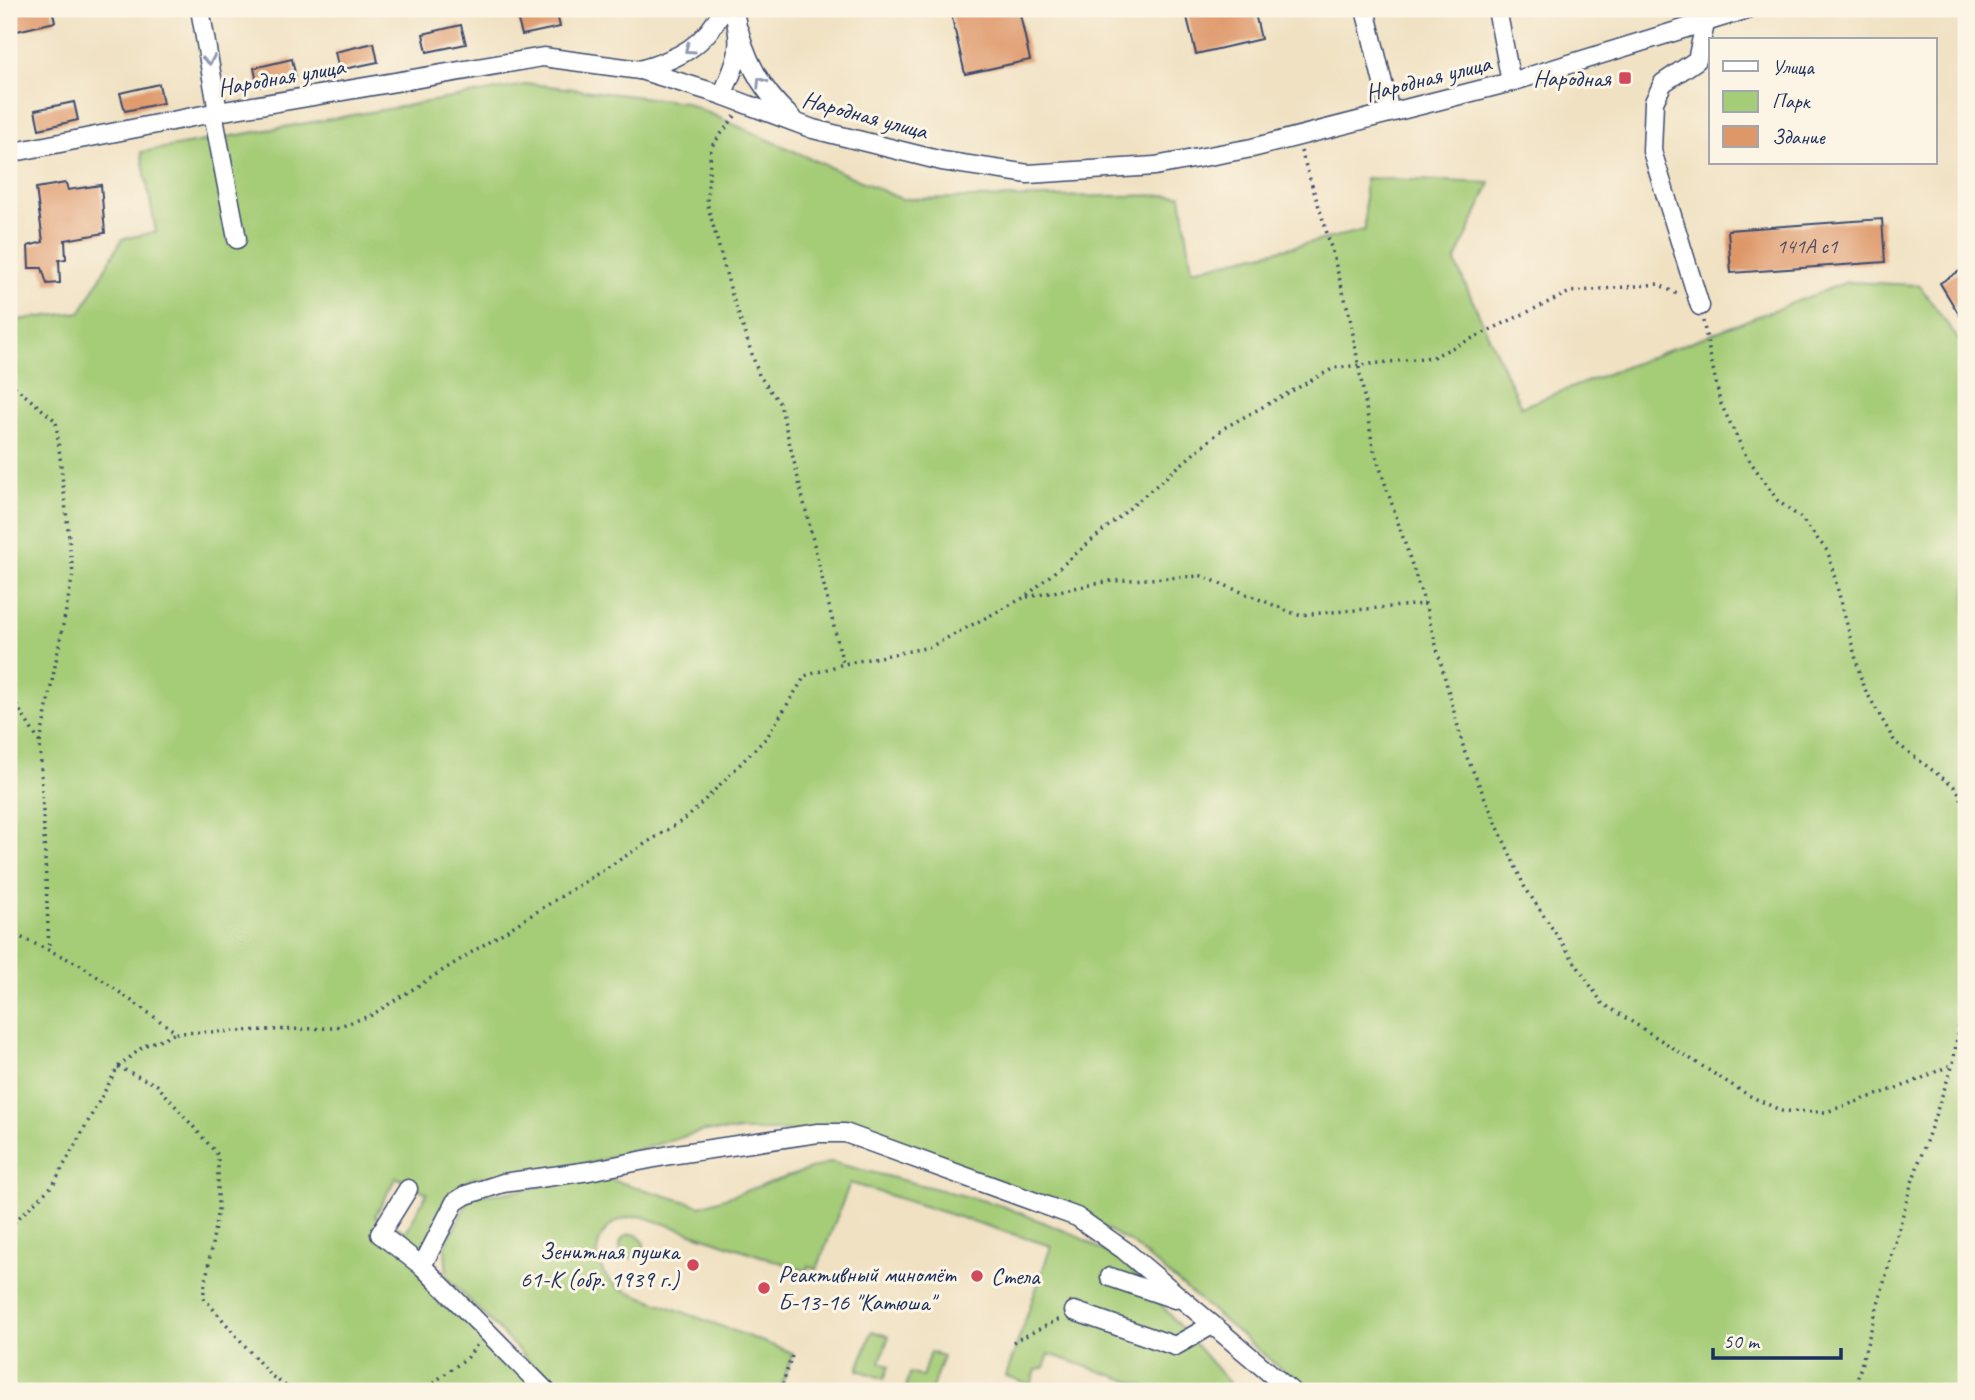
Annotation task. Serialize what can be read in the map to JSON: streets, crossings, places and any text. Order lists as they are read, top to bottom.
{
  "streets": {
    "street": ["Народная улица"]
  },
  "places": {
    "transit": ["Народная"],
    "other": ["Зенитная пушка 61-К (обр. 1939 г.)", "Стела", "Реактивный миномёт Б-13-16 \"Катюша\""]
  },
  "house_numbers": ["141А с1"],
  "legend": ["Улица", "Парк", "Здание"],
  "scale_bar": "50 m"
}
